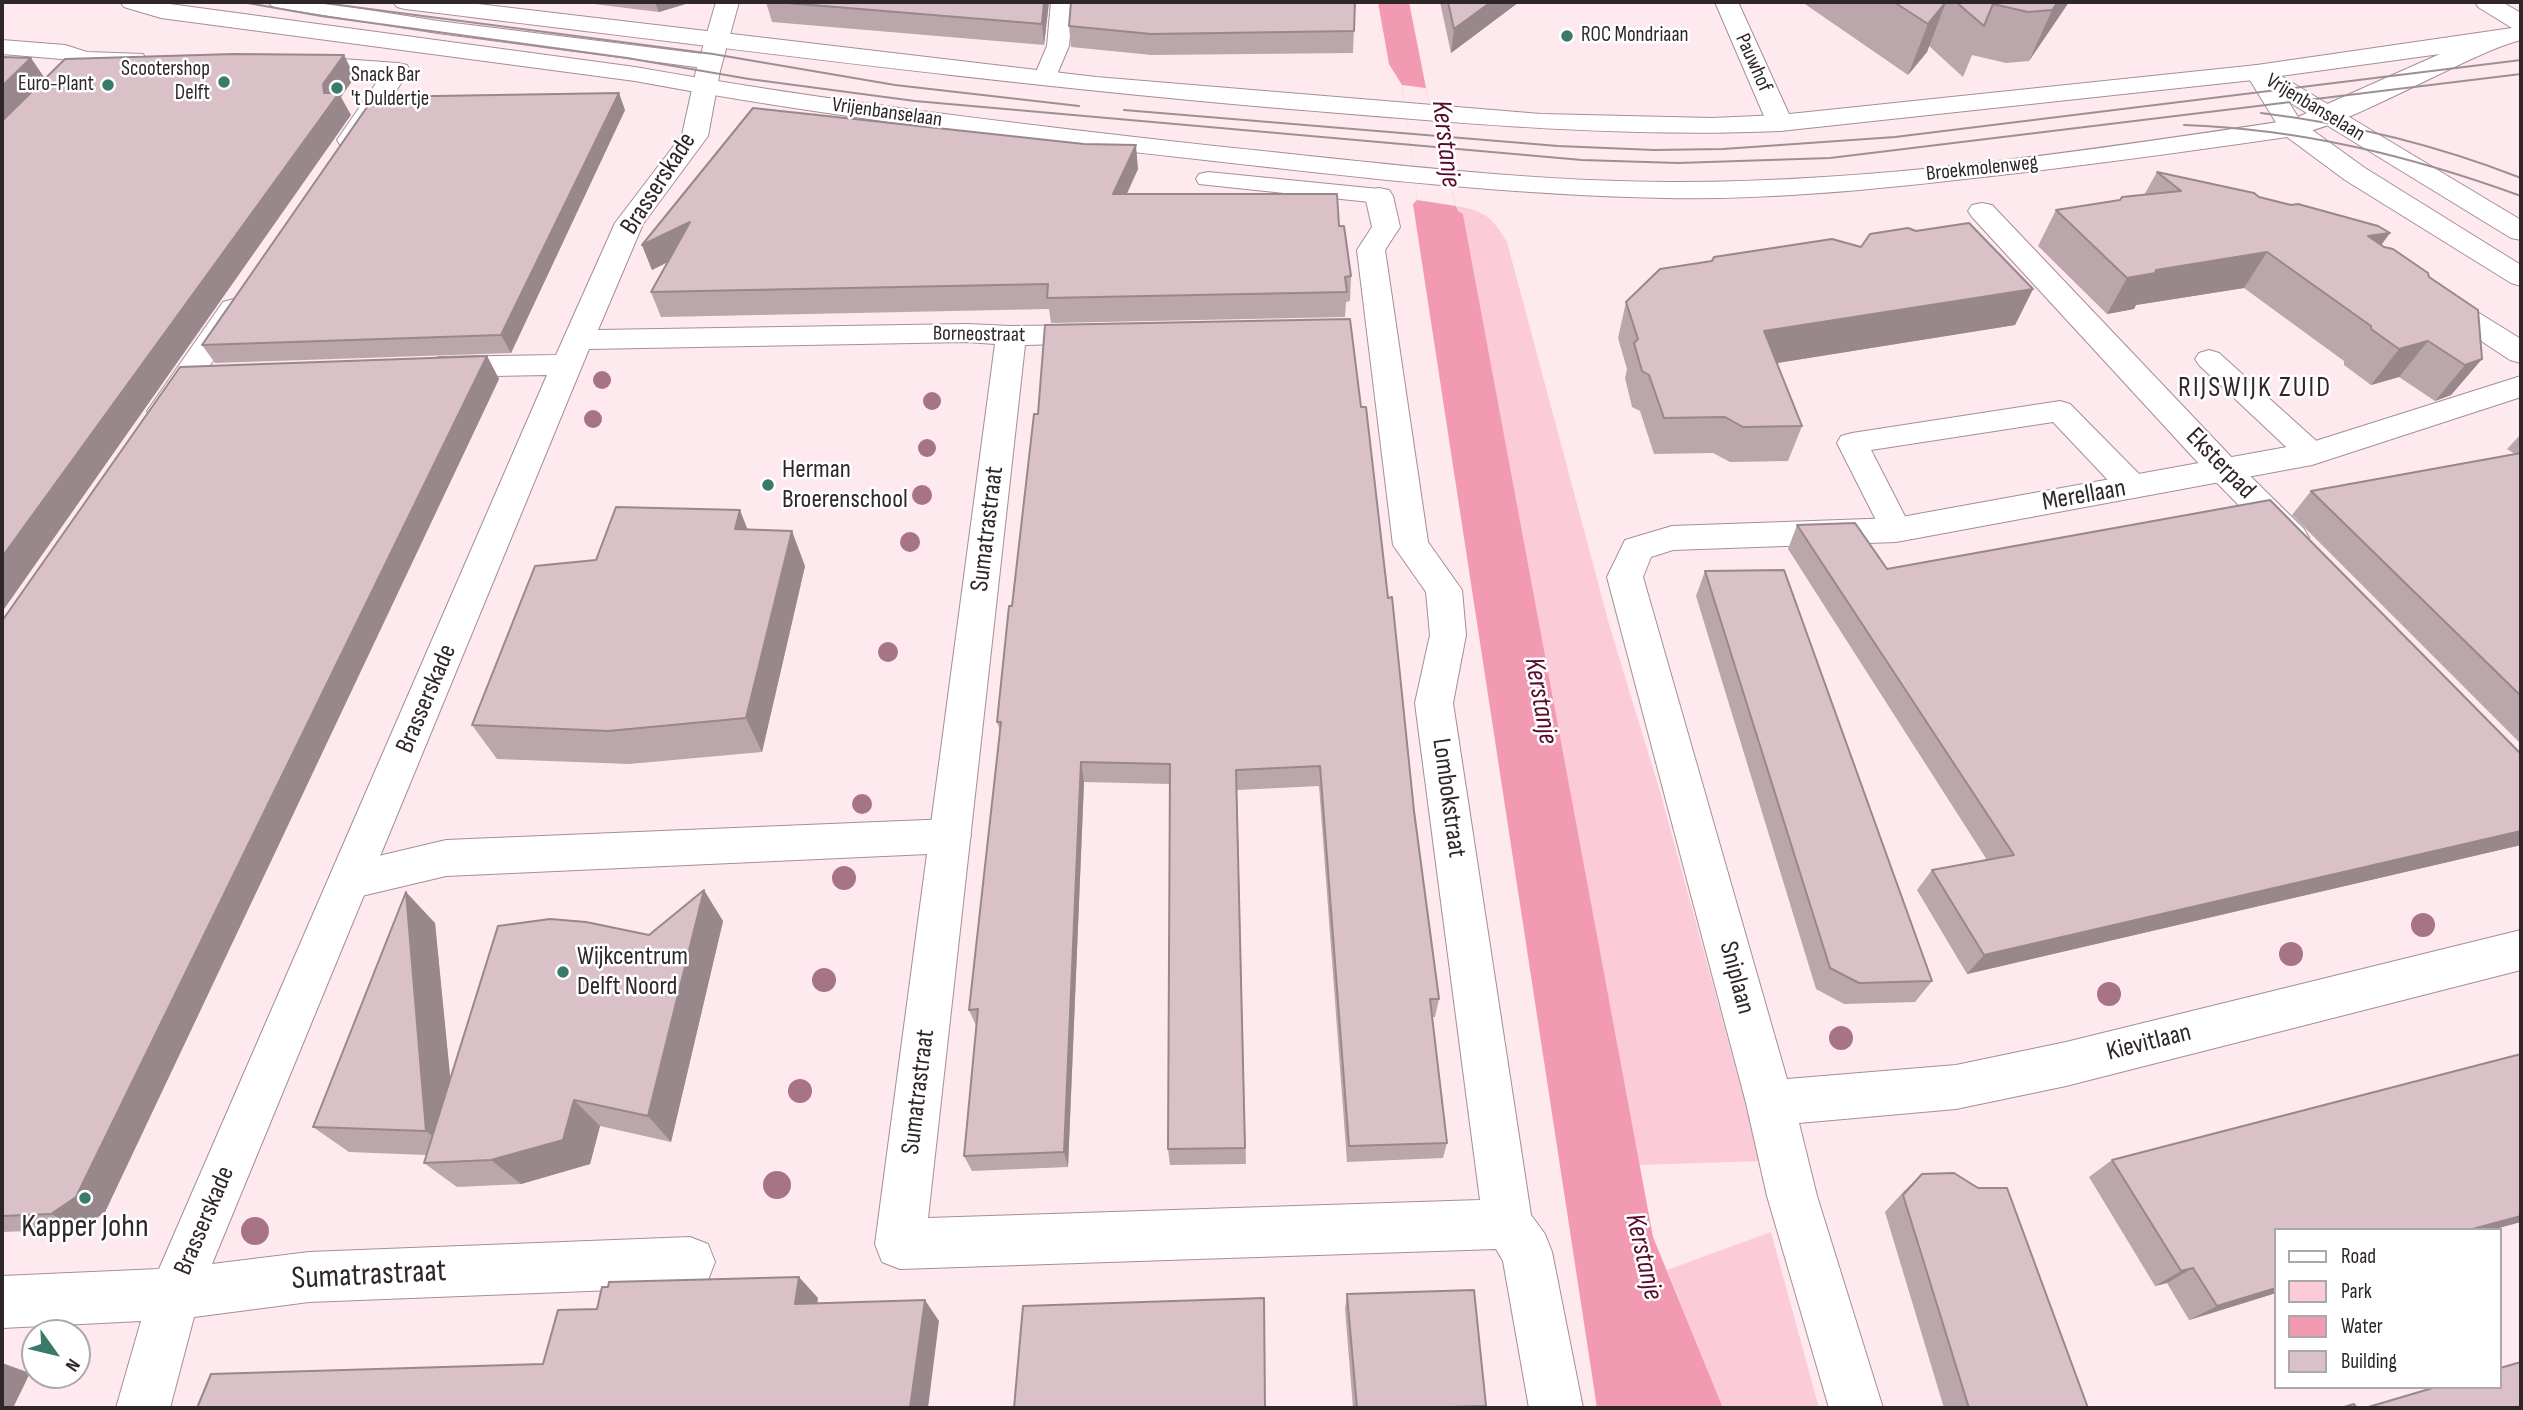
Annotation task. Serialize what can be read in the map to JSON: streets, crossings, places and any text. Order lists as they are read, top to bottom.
{
  "streets": {
    "street": [
      "Pauwhof",
      "Vrijenbanselaan",
      "Broekmolenweg",
      "Brasserskade",
      "Borneostraat",
      "Eksterpad",
      "Merellaan",
      "Sumatrastraat",
      "Lombokstraat",
      "Sniplaan",
      "Kievitlaan"
    ]
  },
  "crossings": [
    ["Pauwhof", "Broekmolenweg"],
    ["Vrijenbanselaan", "Broekmolenweg"],
    ["Vrijenbanselaan", "Brasserskade"],
    ["Brasserskade", "Borneostraat"],
    ["Brasserskade", "Sumatrastraat"],
    ["Borneostraat", "Sumatrastraat"],
    ["Eksterpad", "Merellaan"],
    ["Merellaan", "Sniplaan"],
    ["Sumatrastraat", "Lombokstraat"],
    ["Sniplaan", "Kievitlaan"]
  ],
  "districts": ["RIJSWIJK ZUID"],
  "water": ["Kerstanje"],
  "places": [
    "ROC Mondriaan",
    "Scootershop Delft",
    "Euro-Plant",
    "Snack Bar 't Duldertje",
    "Herman Broerenschool",
    "Wijkcentrum Delft Noord",
    "Kapper John"
  ],
  "legend": [
    "Road",
    "Park",
    "Water",
    "Building"
  ],
  "north": "bottom right"
}
